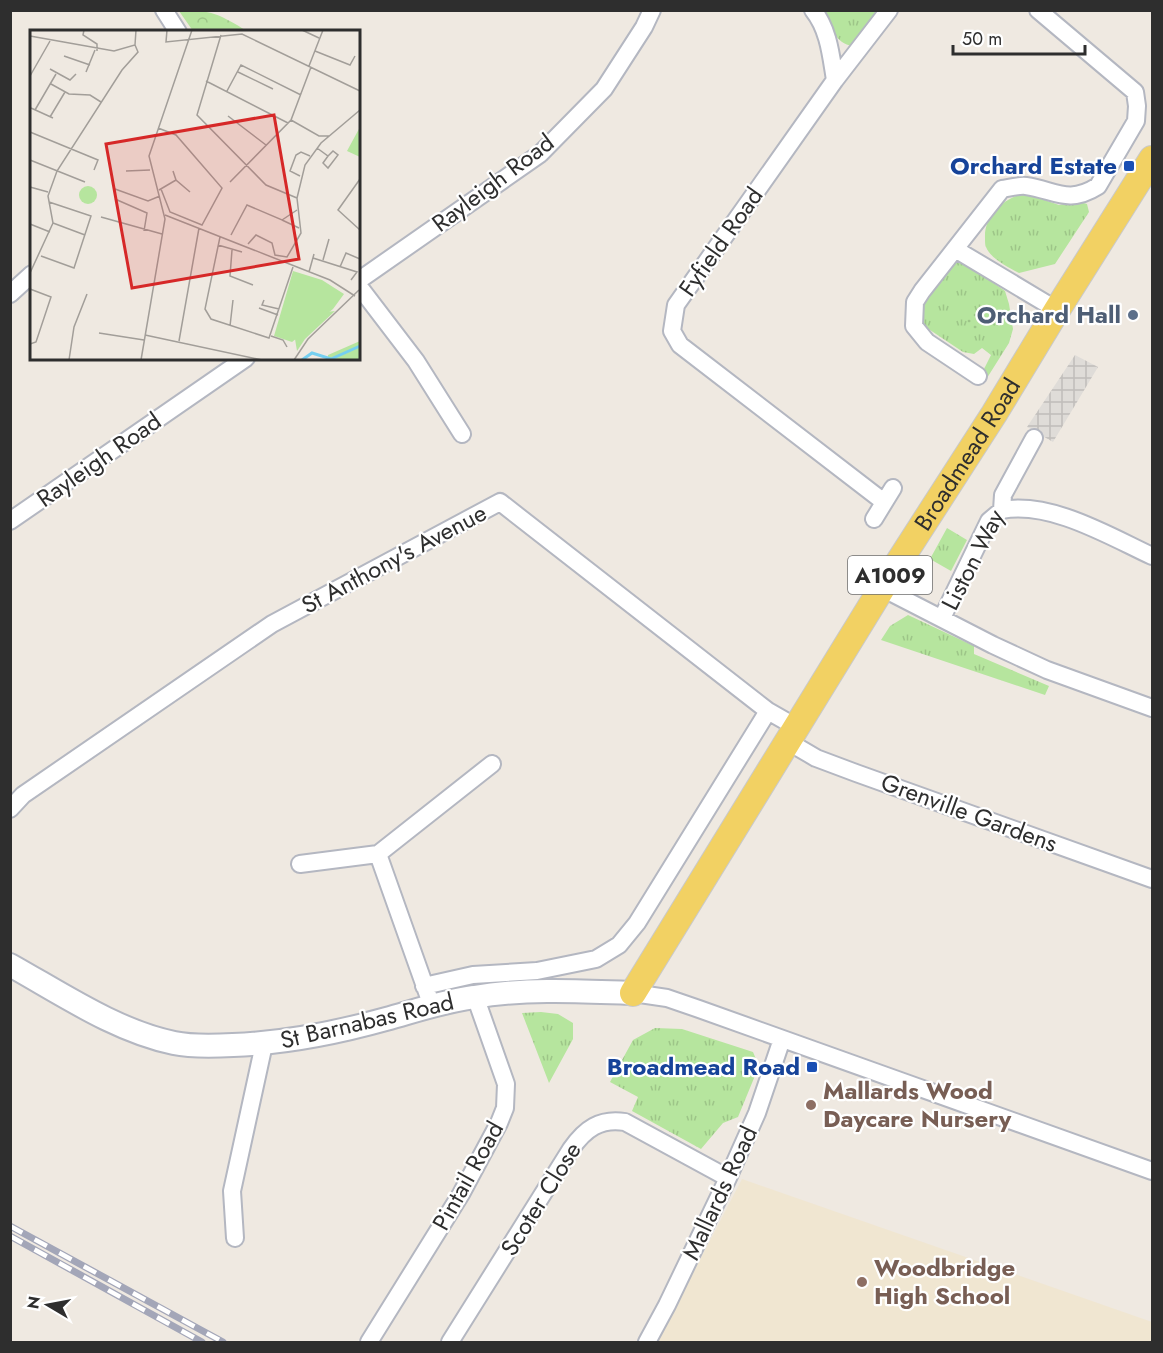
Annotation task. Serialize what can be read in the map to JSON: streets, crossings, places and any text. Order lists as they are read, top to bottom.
{
  "streets": {
    "main road": ["Broadmead Road", "A1009"],
    "street": [
      "Rayleigh Road",
      "Fyfield Road",
      "St Anthony's Avenue",
      "Liston Way",
      "Grenville Gardens",
      "St Barnabas Road",
      "Pintail Road",
      "Mallards Road",
      "Scoter Close"
    ]
  },
  "crossings": [
    ["Broadmead Road", "St Anthony's Avenue"],
    ["Broadmead Road", "Grenville Gardens"],
    ["Broadmead Road", "St Barnabas Road"],
    ["St Anthony's Avenue", "Grenville Gardens"],
    ["St Barnabas Road", "Pintail Road"],
    ["Mallards Road", "Scoter Close"]
  ],
  "places": {
    "transit": ["Orchard Estate", "Broadmead Road"],
    "other": ["Orchard Hall", "Mallards Wood Daycare Nursery", "Woodbridge High School"]
  },
  "scale_bar": "50 m",
  "north": "left"
}
